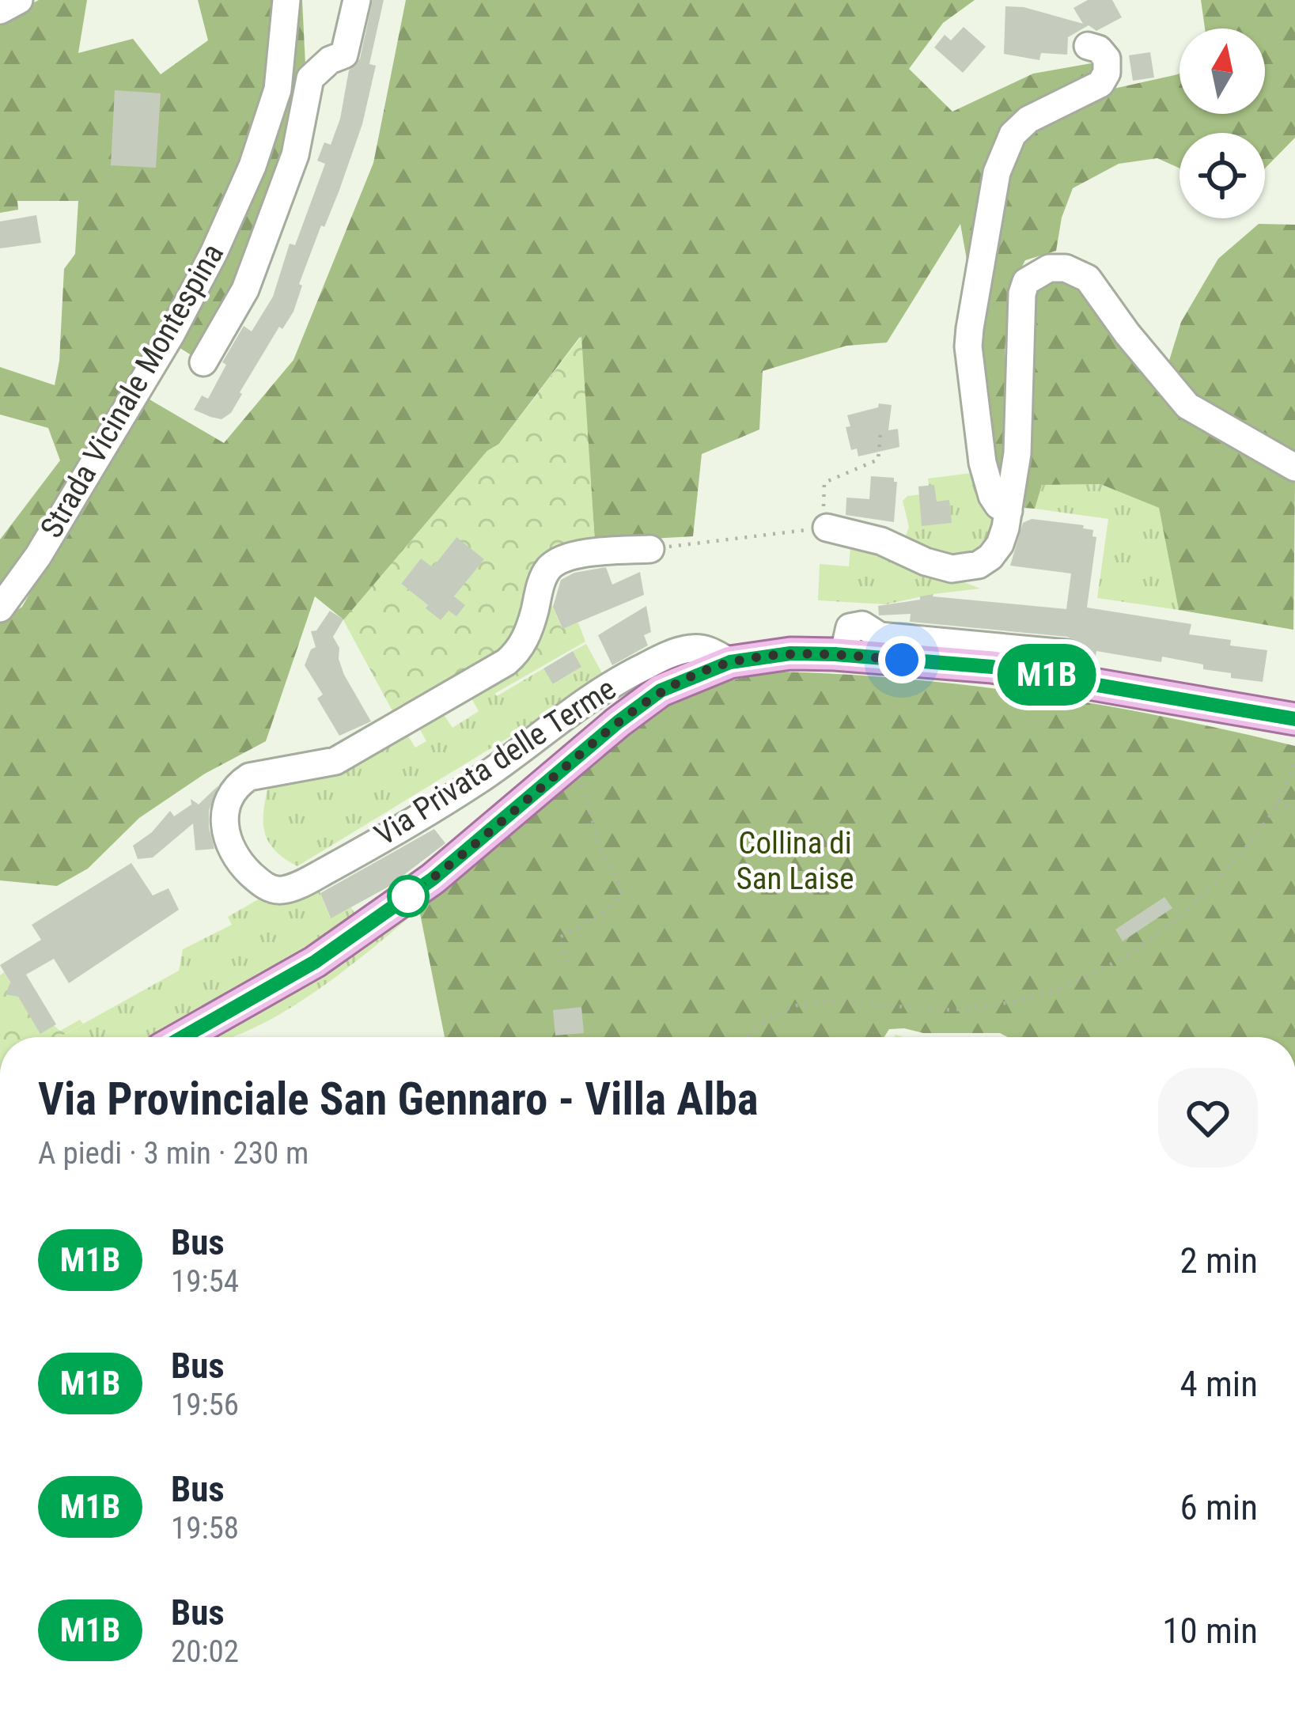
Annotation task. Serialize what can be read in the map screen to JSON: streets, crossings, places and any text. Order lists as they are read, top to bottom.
{
  "streets": {
    "street": ["Strada Vicinale Montespina", "Via Privata delle Terme"]
  },
  "parks": ["Collina di San Laise"],
  "lines": ["bus line M1B"],
  "north": "top",
  "page": {
    "on_map": "M1B",
    "heading": ["Via Provinciale San Gennaro - Villa Alba", "A piedi · 3 min · 230 m"],
    "list": [
      {
        "mark": "M1B",
        "name": "Bus",
        "note": "19:54",
        "value": "2 min"
      },
      {
        "mark": "M1B",
        "name": "Bus",
        "note": "19:56",
        "value": "4 min"
      },
      {
        "mark": "M1B",
        "name": "Bus",
        "note": "19:58",
        "value": "6 min"
      },
      {
        "mark": "M1B",
        "name": "Bus",
        "note": "20:02",
        "value": "10 min"
      }
    ]
  }
}
